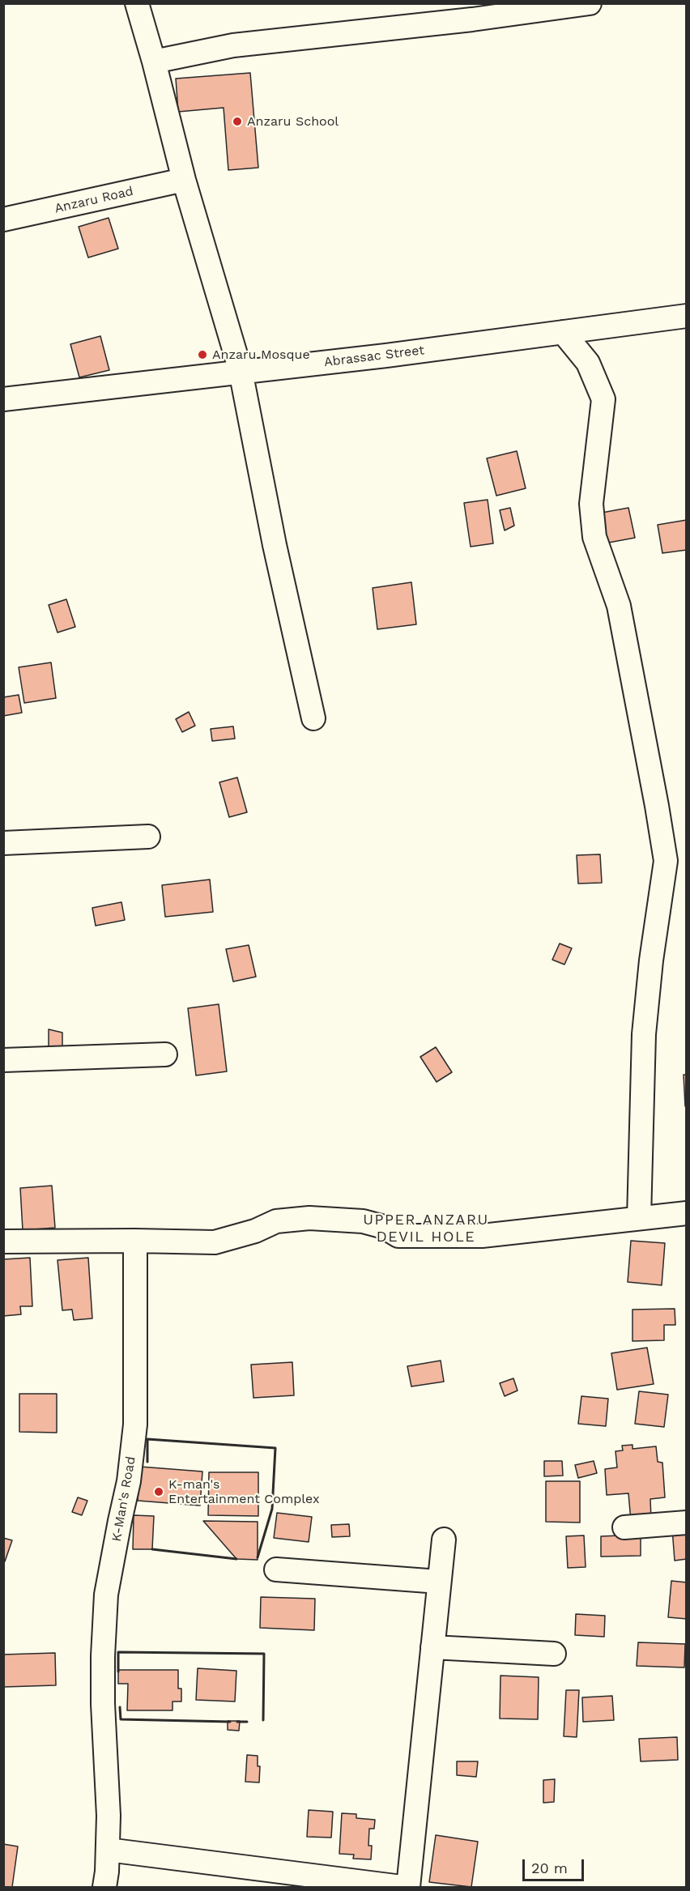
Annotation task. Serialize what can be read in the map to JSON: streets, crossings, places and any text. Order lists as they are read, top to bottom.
{
  "streets": {
    "street": ["Anzaru Road", "Abrassac Street", "K-Man's Road"]
  },
  "districts": ["UPPER ANZARU DEVIL HOLE"],
  "places": ["Anzaru School", "Anzaru Mosque", "K-man's Entertainment Complex"],
  "scale_bar": "20 m"
}
